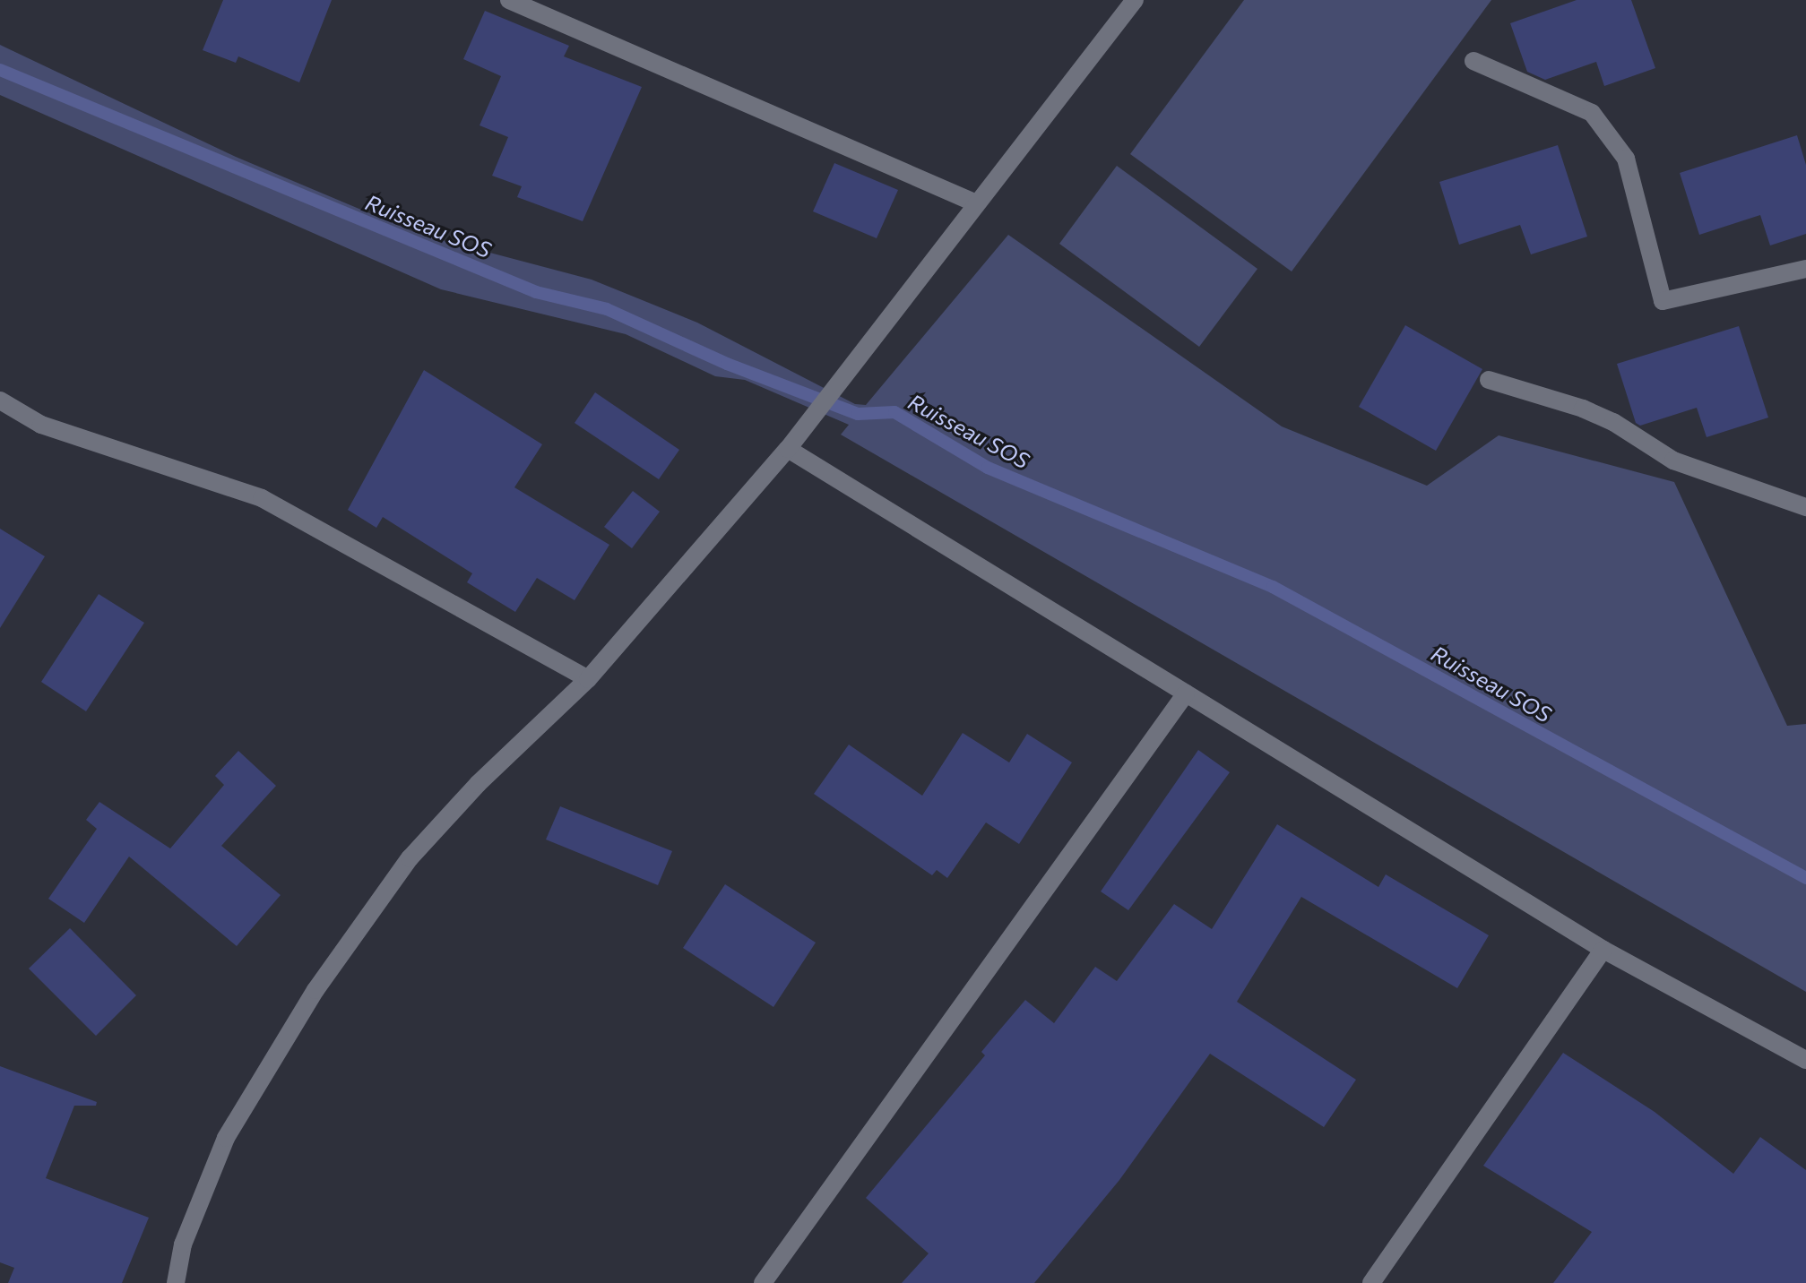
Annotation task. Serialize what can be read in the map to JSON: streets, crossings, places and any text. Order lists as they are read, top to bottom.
{
  "water": ["Ruisseau SOS"]
}
